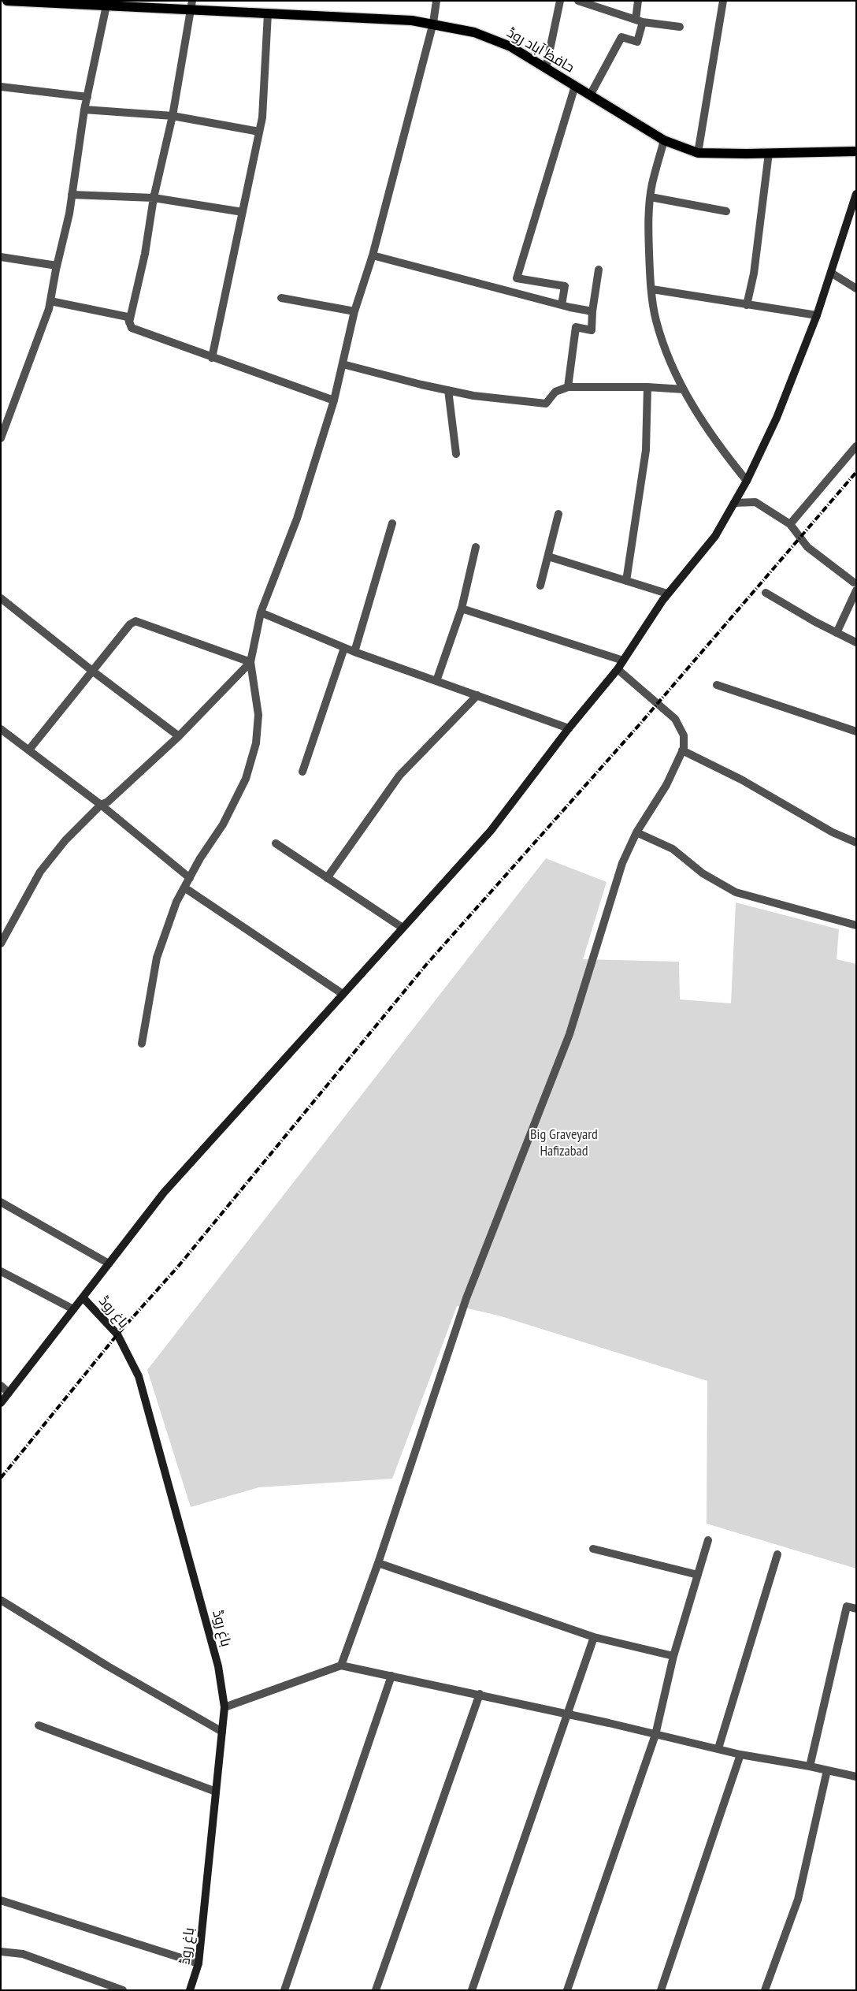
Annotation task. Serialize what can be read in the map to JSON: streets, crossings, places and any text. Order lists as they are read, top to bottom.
{
  "streets": {
    "main road": ["حافظ آباد روڈ"],
    "street": ["باغ روڈ"]
  },
  "parks": ["Big Graveyard Hafizabad"]
}
